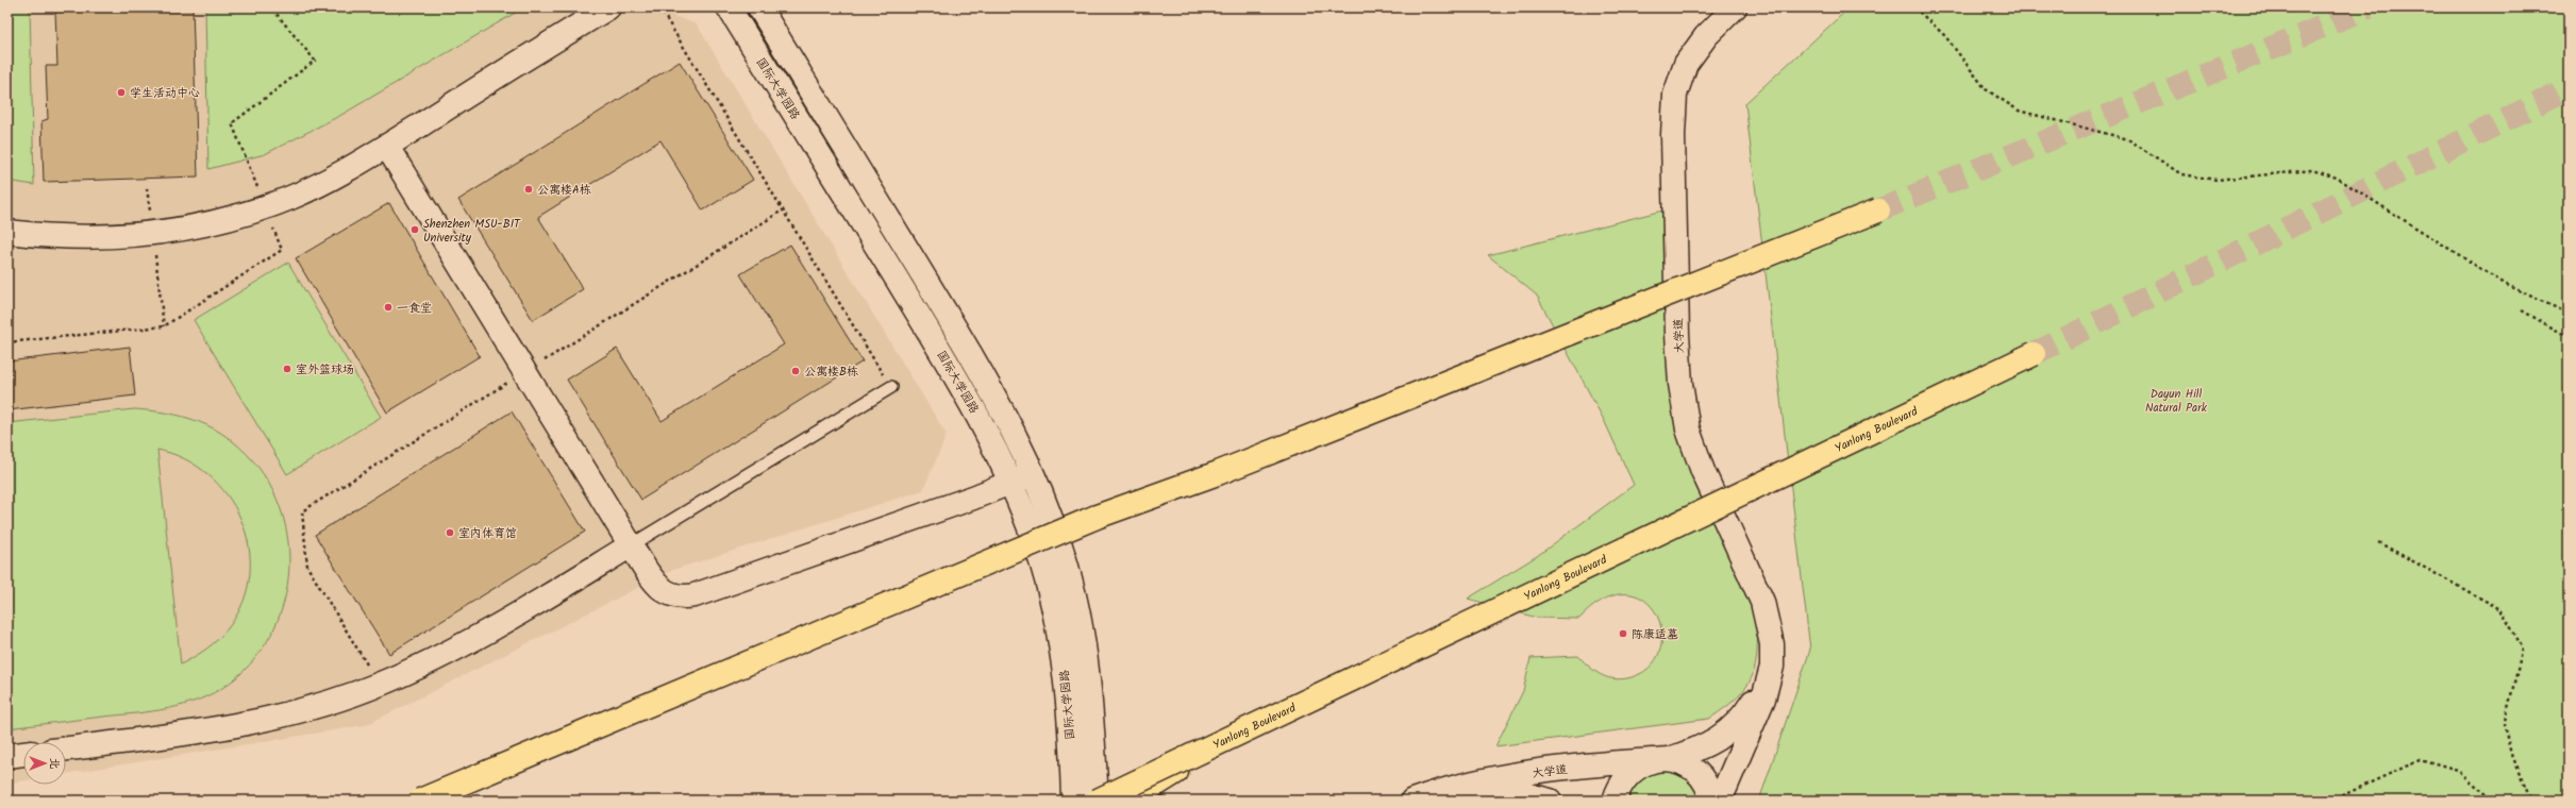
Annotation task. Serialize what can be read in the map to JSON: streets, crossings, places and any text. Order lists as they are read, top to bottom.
{
  "streets": {
    "highway": ["Yanlong Boulevard"],
    "street": ["国际大学园路", "大学道"]
  },
  "crossings": [
    ["国际大学园路", "Yanlong Boulevard"]
  ],
  "parks": ["Dayun Hill Natural Park"],
  "places": [
    "学生活动中心",
    "公寓楼A栋",
    "Shenzhen MSU-BIT University",
    "一食堂",
    "室外篮球场",
    "公寓楼B栋",
    "室内体育馆",
    "陈康适墓"
  ],
  "north": "right"
}
